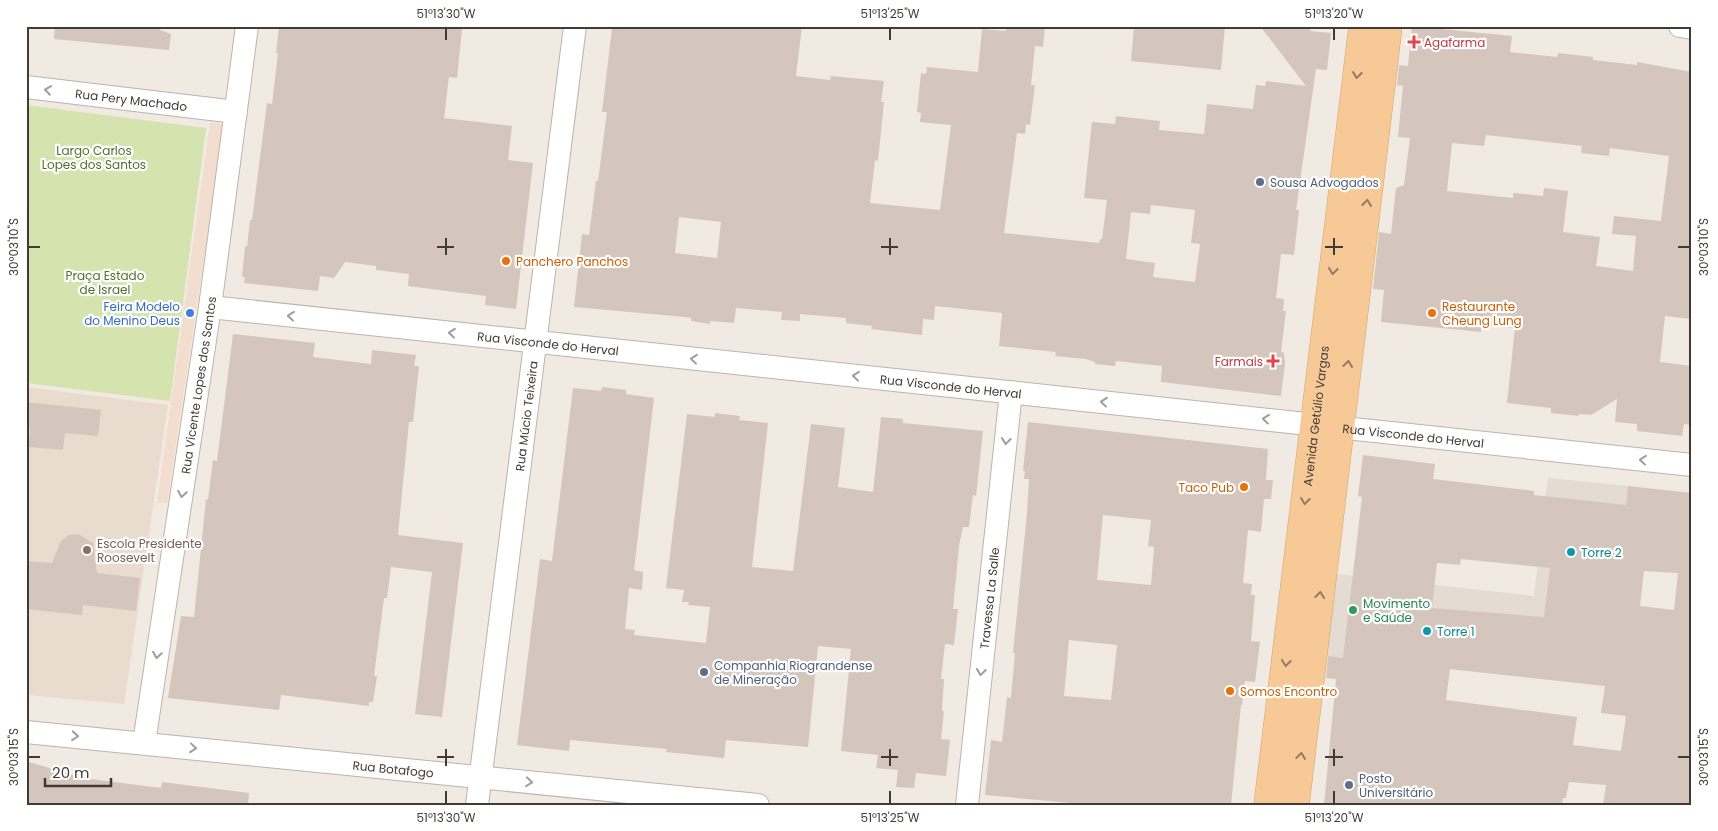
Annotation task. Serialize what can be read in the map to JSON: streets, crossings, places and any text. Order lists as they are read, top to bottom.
{
  "streets": {
    "main road": ["Avenida Getúlio Vargas"],
    "street": [
      "Rua Pery Machado",
      "Rua Visconde do Herval",
      "Rua Vicente Lopes dos Santos",
      "Rua Múcio Teixeira",
      "Travessa La Salle",
      "Rua Botafogo"
    ]
  },
  "crossings": [
    ["Rua Pery Machado", "Rua Vicente Lopes dos Santos"],
    ["Rua Visconde do Herval", "Rua Vicente Lopes dos Santos"],
    ["Rua Visconde do Herval", "Avenida Getúlio Vargas"],
    ["Rua Visconde do Herval", "Rua Múcio Teixeira"],
    ["Rua Visconde do Herval", "Travessa La Salle"],
    ["Rua Vicente Lopes dos Santos", "Rua Botafogo"],
    ["Rua Múcio Teixeira", "Rua Botafogo"]
  ],
  "one_way": [
    "Rua Pery Machado",
    "Rua Visconde do Herval",
    "Rua Vicente Lopes dos Santos",
    "Travessa La Salle",
    "Rua Botafogo"
  ],
  "parks": ["Largo Carlos Lopes dos Santos", "Praça Estado de Israel"],
  "places": {
    "health": ["Agafarma", "Farmais"],
    "other": [
      "Sousa Advogados",
      "Panchero Panchos",
      "Feira Modelo do Menino Deus",
      "Restaurante Cheung Lung",
      "Taco Pub",
      "Escola Presidente Roosevelt",
      "Torre 2",
      "Movimento e Saúde",
      "Torre 1",
      "Companhia Riograndense de Mineração",
      "Somos Encontro",
      "Posto Universitário"
    ]
  },
  "scale_bar": "20 m",
  "coordinates": [
    "51°13'30\"W",
    "51°13'25\"W",
    "51°13'20\"W",
    "30°03'10\"S",
    "30°03'15\"S"
  ]
}
